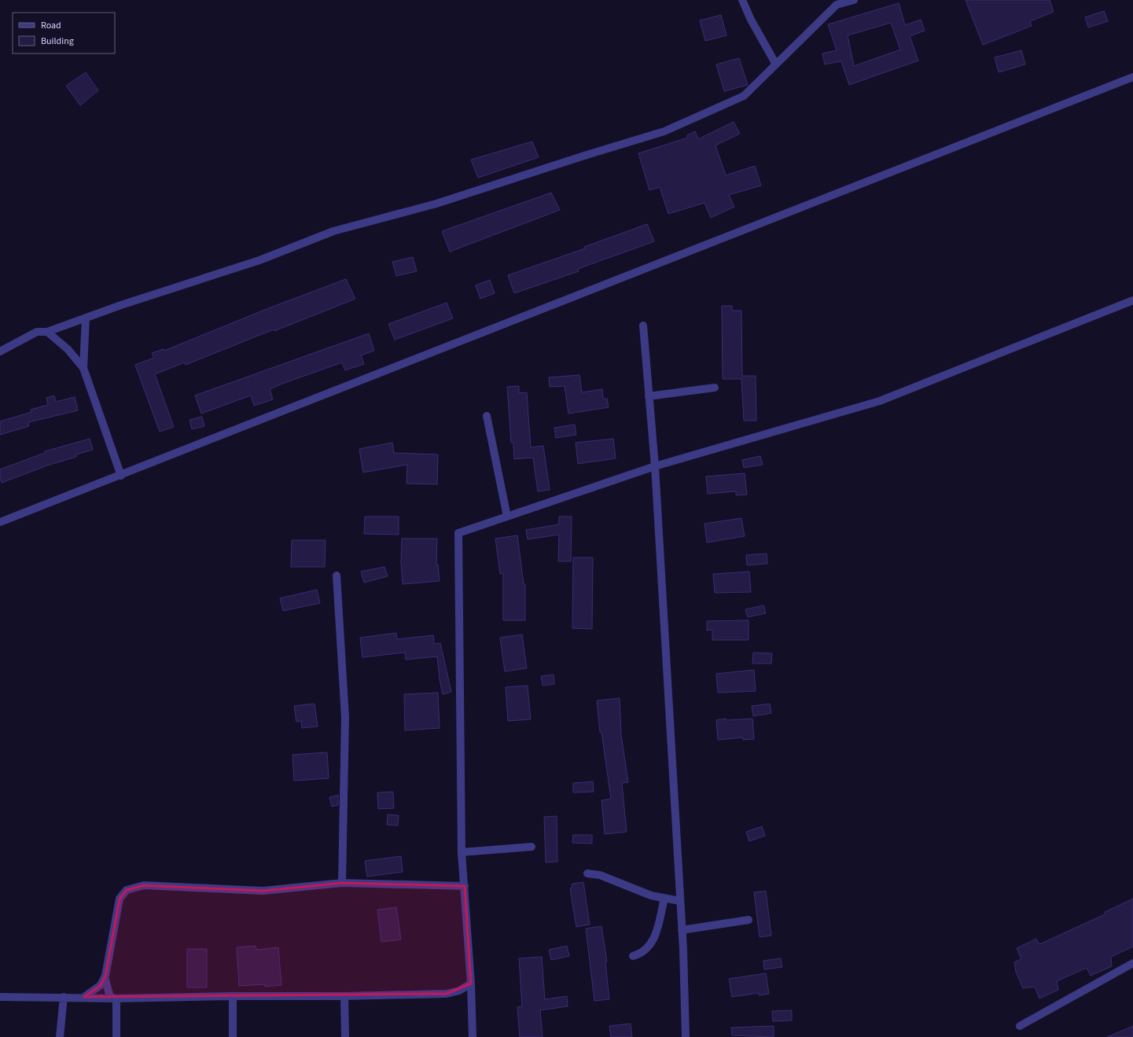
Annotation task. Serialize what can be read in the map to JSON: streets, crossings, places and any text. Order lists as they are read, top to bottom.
{
  "legend": ["Road", "Building"]
}
